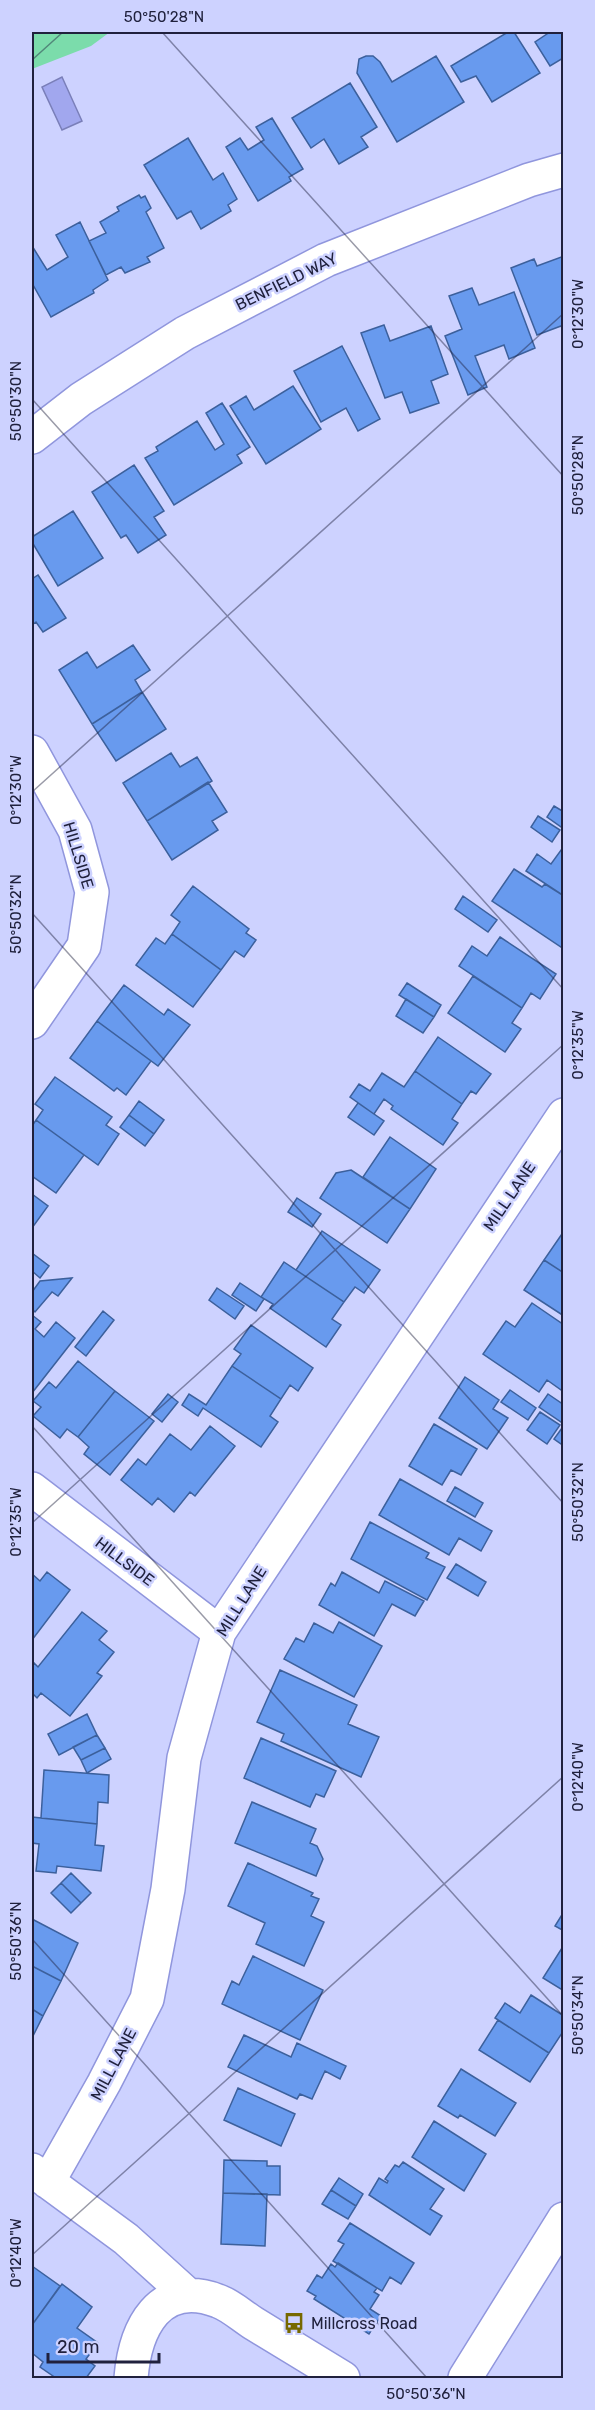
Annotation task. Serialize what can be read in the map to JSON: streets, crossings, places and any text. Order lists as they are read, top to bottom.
{
  "streets": {
    "street": ["BENFIELD WAY", "HILLSIDE", "MILL LANE"]
  },
  "crossings": [
    ["HILLSIDE", "MILL LANE"]
  ],
  "places": {
    "bus stop": ["Millcross Road"]
  },
  "scale_bar": "20 m",
  "coordinates": [
    "50°50'28\"N",
    "0°12'30\"W",
    "50°50'30\"N",
    "50°50'32\"N",
    "0°12'35\"W",
    "0°12'40\"W",
    "50°50'36\"N",
    "50°50'34\"N"
  ]
}
